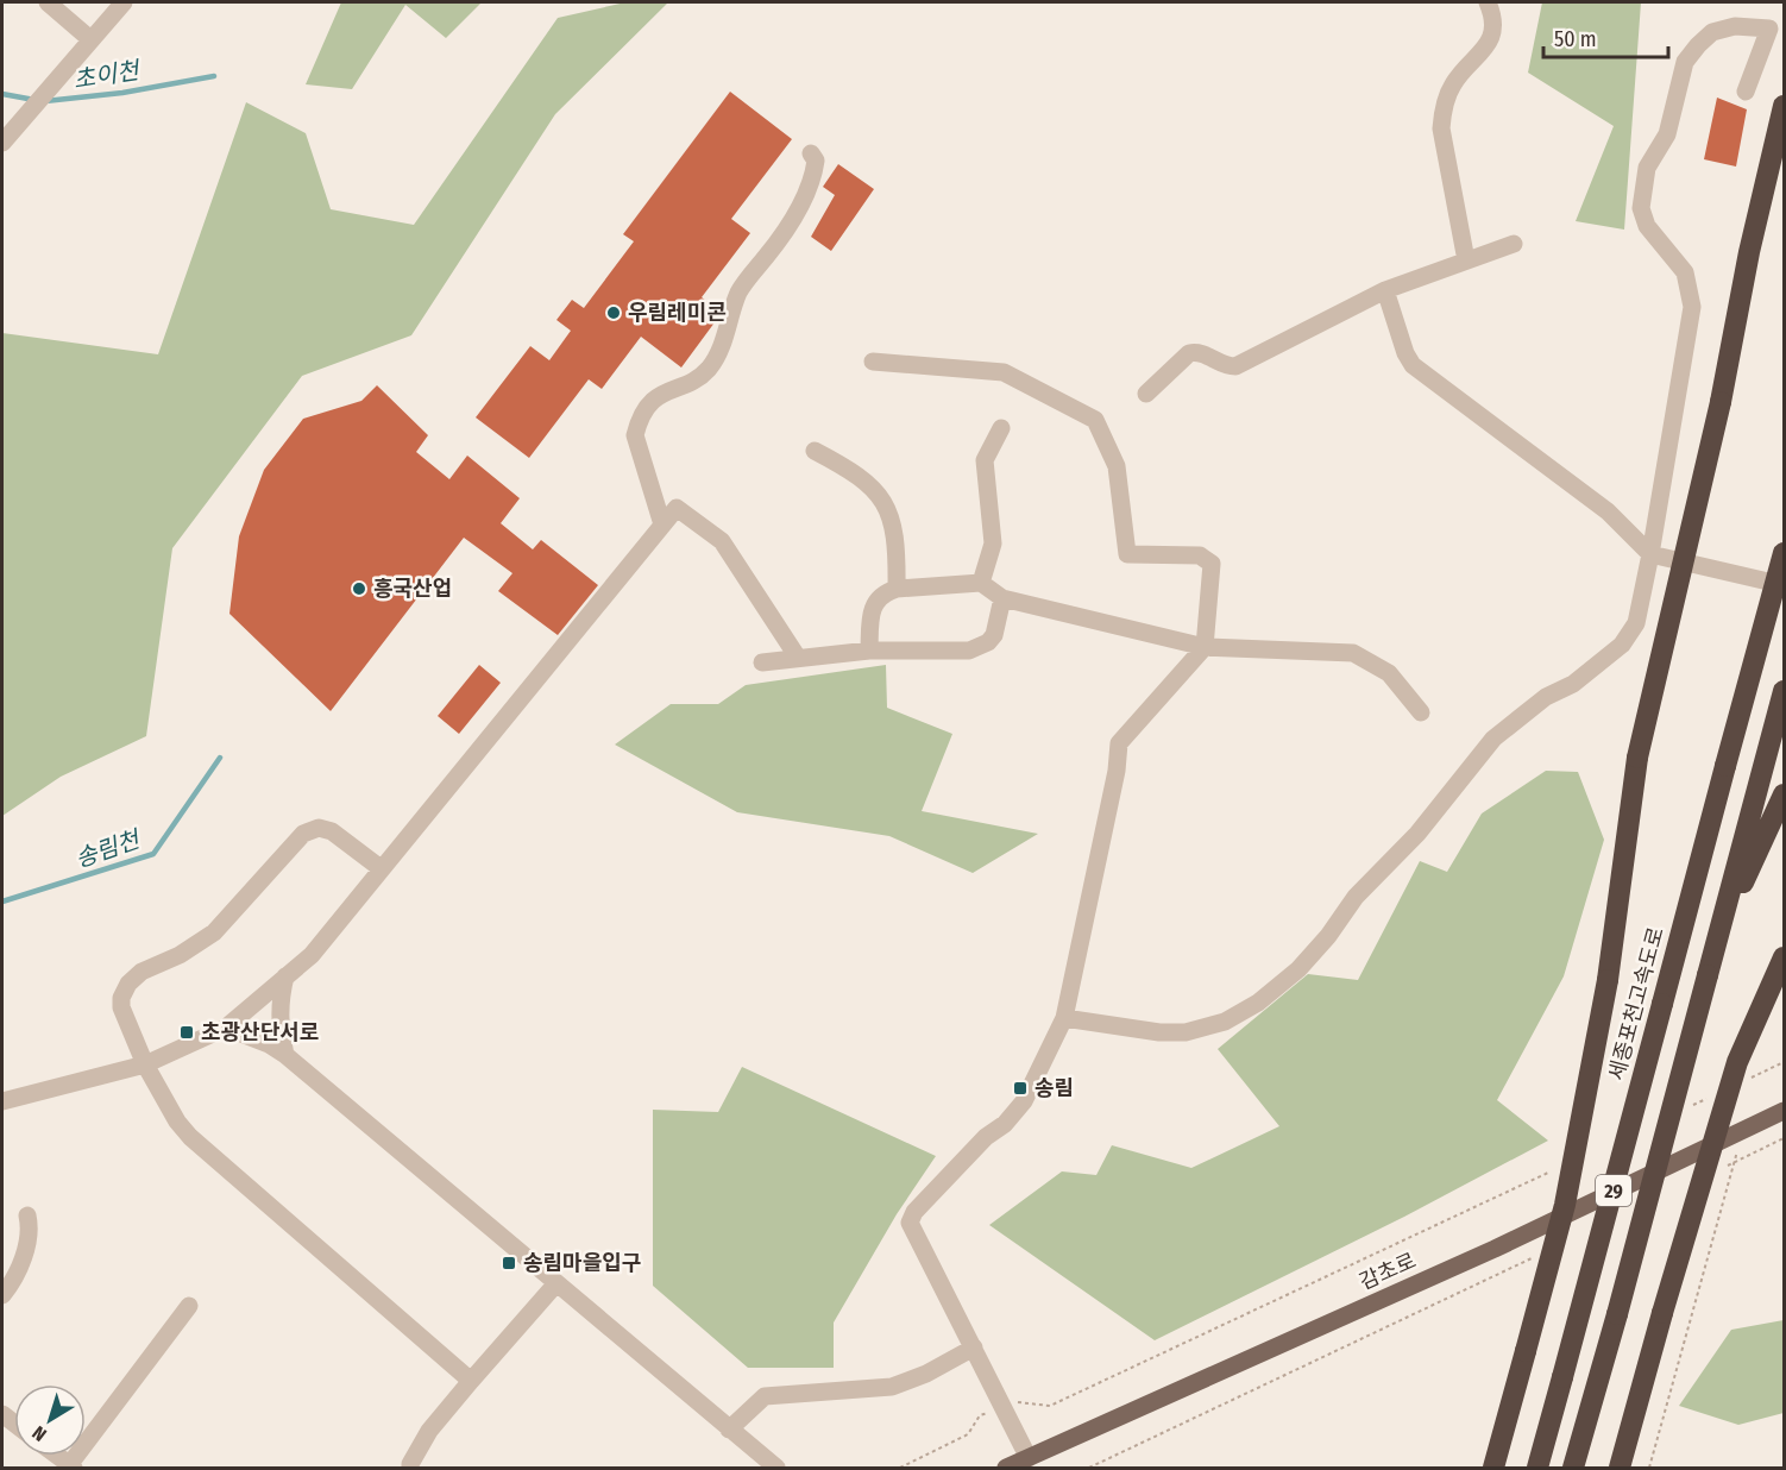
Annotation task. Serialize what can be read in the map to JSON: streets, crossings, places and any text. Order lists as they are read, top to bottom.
{
  "streets": {
    "highway": ["세종포천고속도로", "29"],
    "main road": ["감초로"]
  },
  "water": ["초이천", "송림천"],
  "places": {
    "other": ["우림레미콘", "흥국산업"],
    "transit": ["초광산단서로", "송림", "송림마을입구"]
  },
  "scale_bar": "50 m",
  "north": "bottom left"
}
